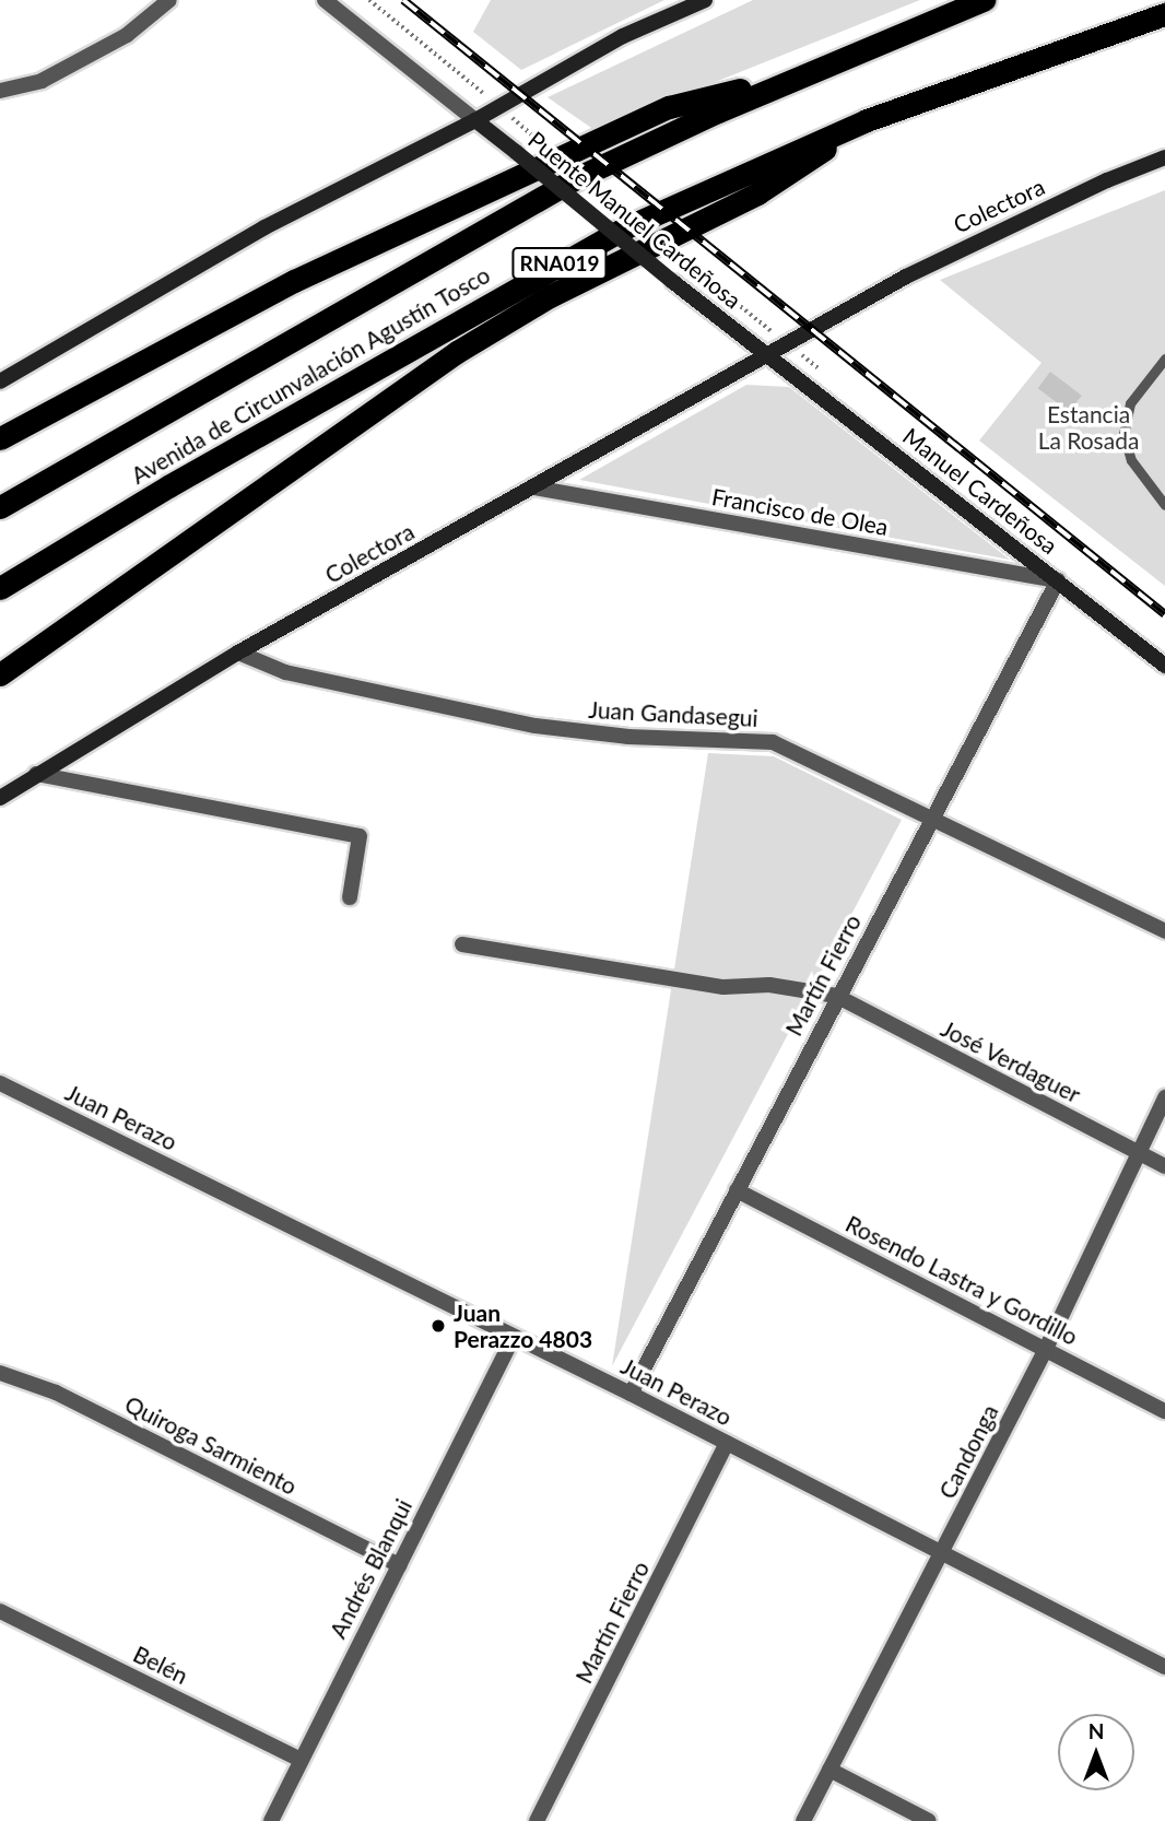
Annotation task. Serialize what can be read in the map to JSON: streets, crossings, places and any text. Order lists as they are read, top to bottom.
{
  "streets": {
    "highway": ["RNA019", "Avenida de Circunvalación Agustín Tosco"],
    "main road": ["Colectora", "Puente Manuel Cardeñosa", "Manuel Cardeñosa"],
    "street": [
      "Francisco de Olea",
      "Juan Gandasegui",
      "Martín Fierro",
      "José Verdaguer",
      "Juan Perazo",
      "Rosendo Lastra y Gordillo",
      "Quiroga Sarmiento",
      "Candonga",
      "Andrés Blanqui",
      "Belén"
    ]
  },
  "crossings": [
    ["Colectora", "Puente Manuel Cardeñosa"],
    ["Colectora", "Manuel Cardeñosa"],
    ["Colectora", "Francisco de Olea"],
    ["Colectora", "Juan Gandasegui"],
    ["Puente Manuel Cardeñosa", "Manuel Cardeñosa"],
    ["Manuel Cardeñosa", "Francisco de Olea"],
    ["Manuel Cardeñosa", "Martín Fierro"],
    ["Francisco de Olea", "Martín Fierro"],
    ["Juan Gandasegui", "Martín Fierro"],
    ["Martín Fierro", "José Verdaguer"],
    ["Martín Fierro", "Juan Perazo"],
    ["Martín Fierro", "Rosendo Lastra y Gordillo"],
    ["José Verdaguer", "Candonga"],
    ["Juan Perazo", "Candonga"],
    ["Juan Perazo", "Andrés Blanqui"],
    ["Rosendo Lastra y Gordillo", "Candonga"],
    ["Quiroga Sarmiento", "Andrés Blanqui"],
    ["Andrés Blanqui", "Belén"]
  ],
  "parks": ["Estancia La Rosada"],
  "places": ["Juan Perazzo 4803"],
  "north": "top"
}
